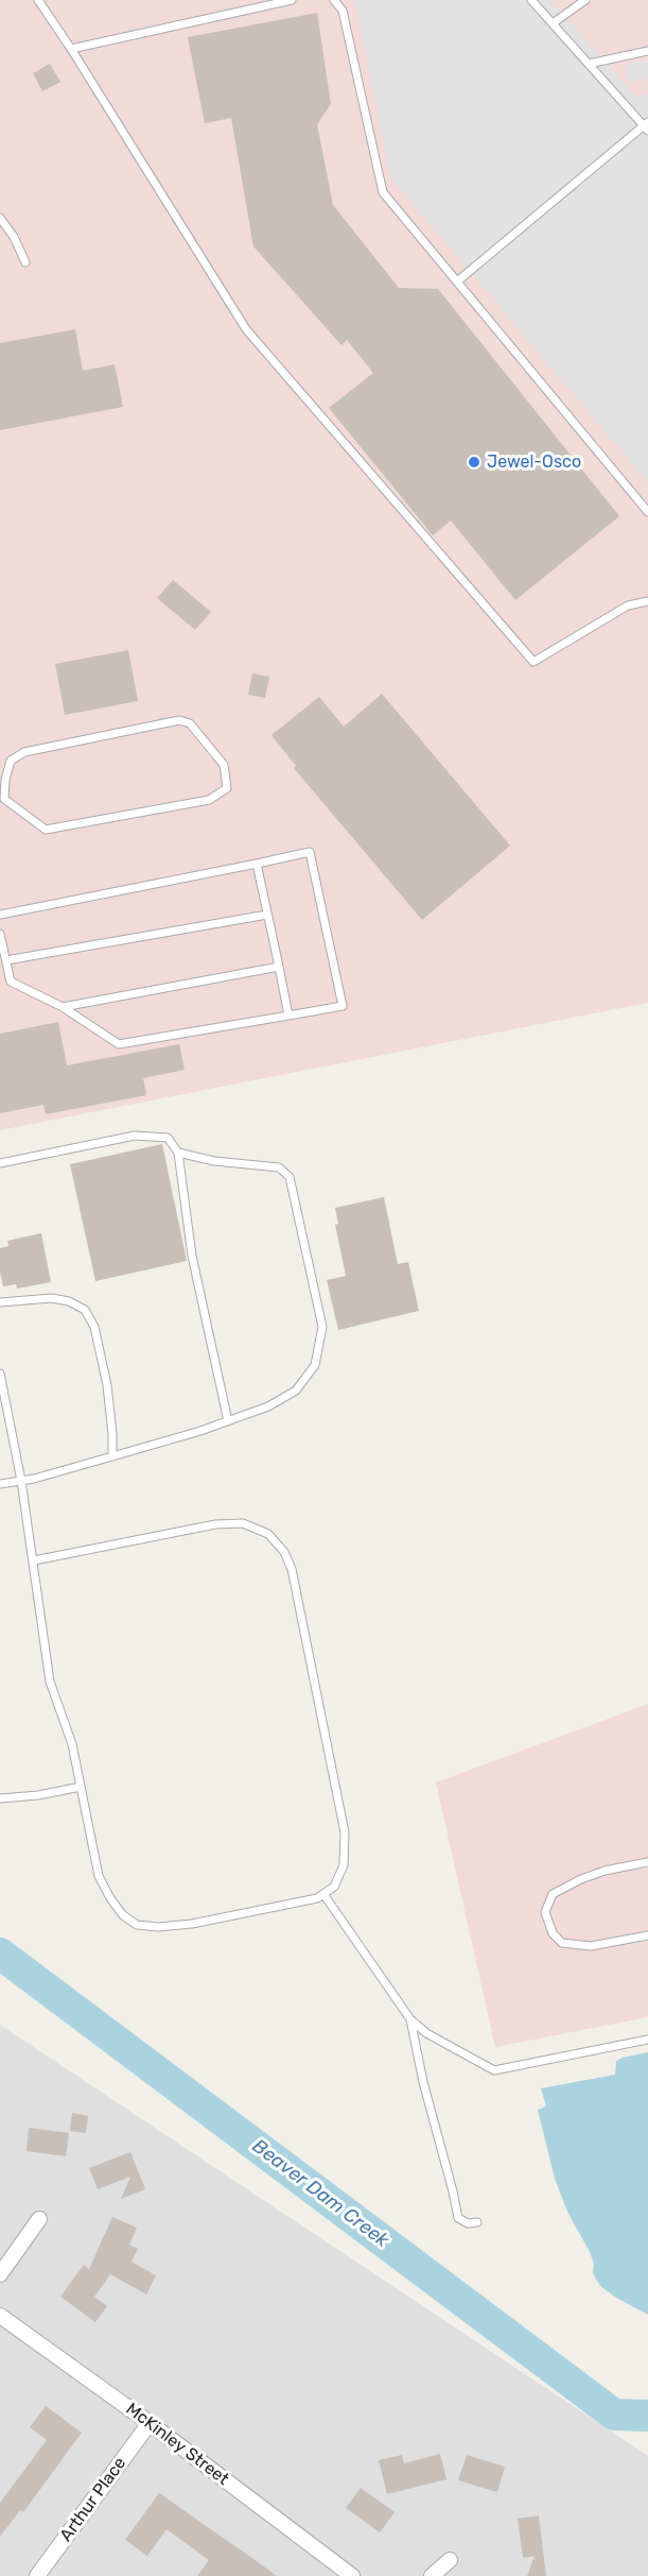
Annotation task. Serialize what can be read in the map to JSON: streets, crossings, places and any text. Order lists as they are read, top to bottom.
{
  "streets": {
    "street": ["McKinley Street", "Arthur Place"]
  },
  "crossings": [
    ["McKinley Street", "Arthur Place"]
  ],
  "water": ["Beaver Dam Creek"],
  "places": ["Jewel-Osco"]
}
